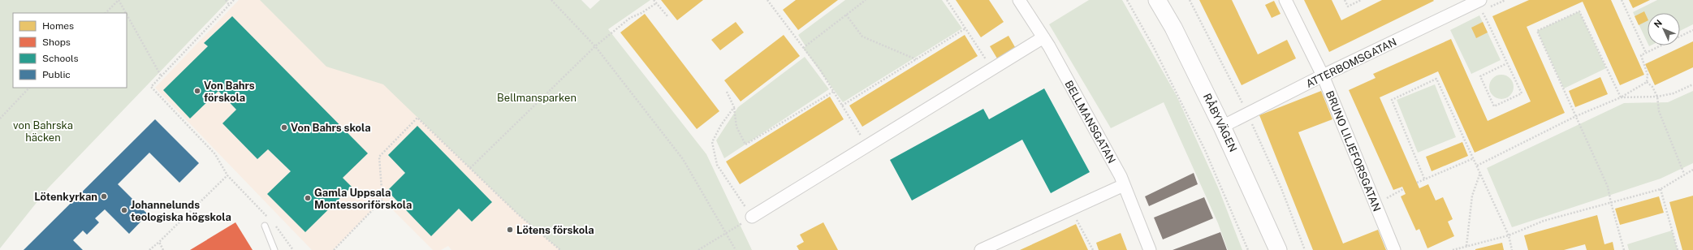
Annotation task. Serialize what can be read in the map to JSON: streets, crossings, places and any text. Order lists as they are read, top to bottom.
{
  "streets": {
    "main road": ["RÅBYVÄGEN"],
    "street": ["ATTERBOMSGATAN", "BELLMANSGATAN", "BRUNO LILJEFORSGATAN"]
  },
  "crossings": [
    ["ATTERBOMSGATAN", "RÅBYVÄGEN"],
    ["ATTERBOMSGATAN", "BRUNO LILJEFORSGATAN"]
  ],
  "parks": ["Bellmansparken", "von Bahrska häcken"],
  "places": [
    "Von Bahrs förskola",
    "Von Bahrs skola",
    "Lötenkyrkan",
    "Gamla Uppsala Montessoriförskola",
    "Johannelunds teologiska högskola",
    "Lötens förskola"
  ],
  "legend": [
    "Homes",
    "Shops",
    "Schools",
    "Public"
  ],
  "north": "top left"
}
